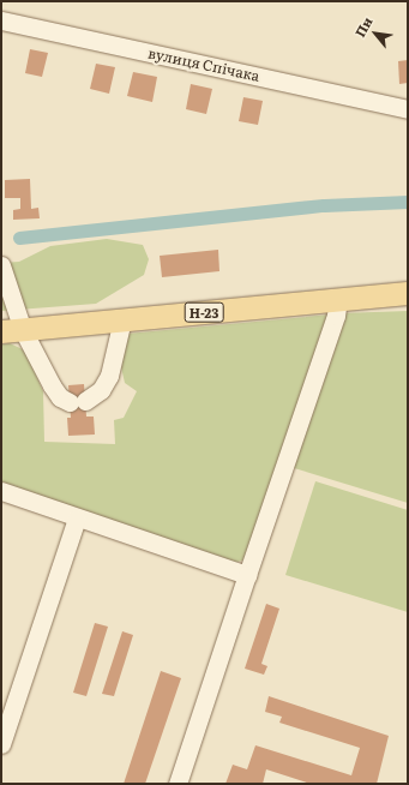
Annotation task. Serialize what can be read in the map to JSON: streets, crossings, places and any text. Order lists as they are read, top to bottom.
{
  "streets": {
    "main road": ["Н-23"],
    "street": ["вулиця Спічака"]
  },
  "north": "top left"
}
